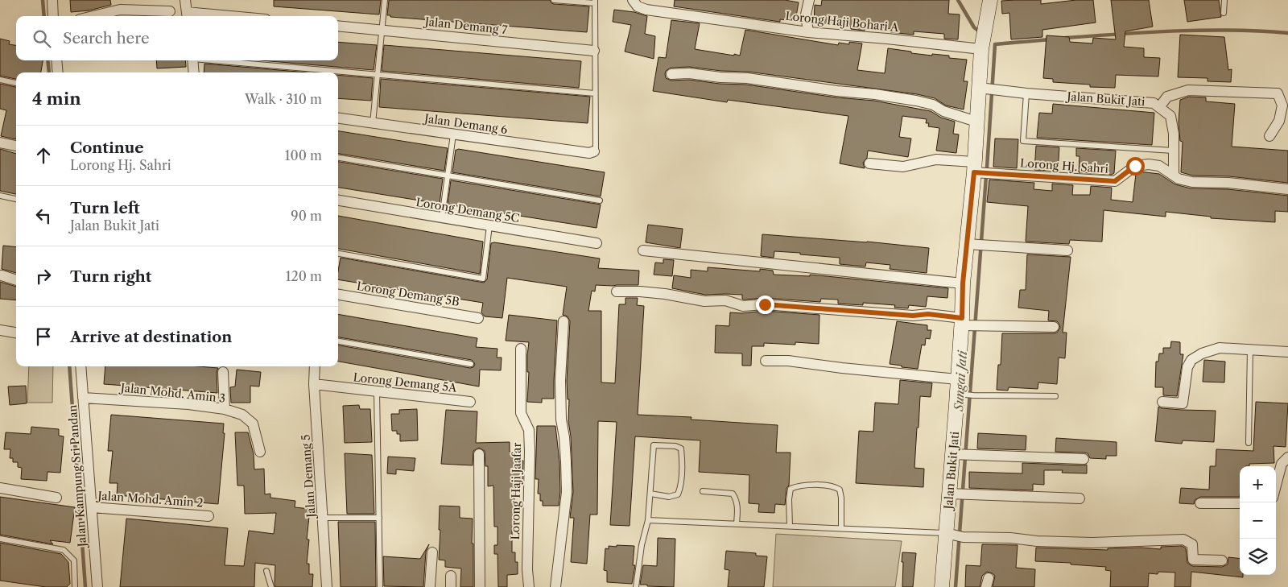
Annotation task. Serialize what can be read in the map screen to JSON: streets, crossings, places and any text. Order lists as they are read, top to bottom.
{
  "streets": {
    "street": [
      "Lorong Haji Bohari A",
      "Jalan Demang 7",
      "Jalan Bukit Jati",
      "Jalan Demang 6",
      "Lorong Hj. Sahri",
      "Lorong Demang 5C",
      "Lorong Demang 5B",
      "Lorong Demang 5A",
      "Jalan Mohd. Amin 3",
      "Jalan Kampung Sri Pandan",
      "Jalan Demang 5",
      "Lorong Haji Jaafar",
      "Jalan Mohd. Amin 2"
    ]
  },
  "crossings": [
    ["Lorong Haji Bohari A", "Jalan Bukit Jati"],
    ["Jalan Bukit Jati", "Lorong Hj. Sahri"],
    ["Lorong Demang 5A", "Jalan Demang 5"],
    ["Jalan Mohd. Amin 3", "Jalan Kampung Sri Pandan"],
    ["Jalan Kampung Sri Pandan", "Jalan Mohd. Amin 2"]
  ],
  "water": ["Sungai Jati"],
  "page": {
    "search": "Search here",
    "heading": ["4 min", "Walk · 310 m"],
    "list": [
      ["Continue", "Lorong Hj. Sahri", "100 m"],
      ["Turn left", "Jalan Bukit Jati", "90 m"],
      ["Turn right", "120 m"],
      "Arrive at destination"
    ],
    "map_buttons": ["+", "−"]
  }
}
